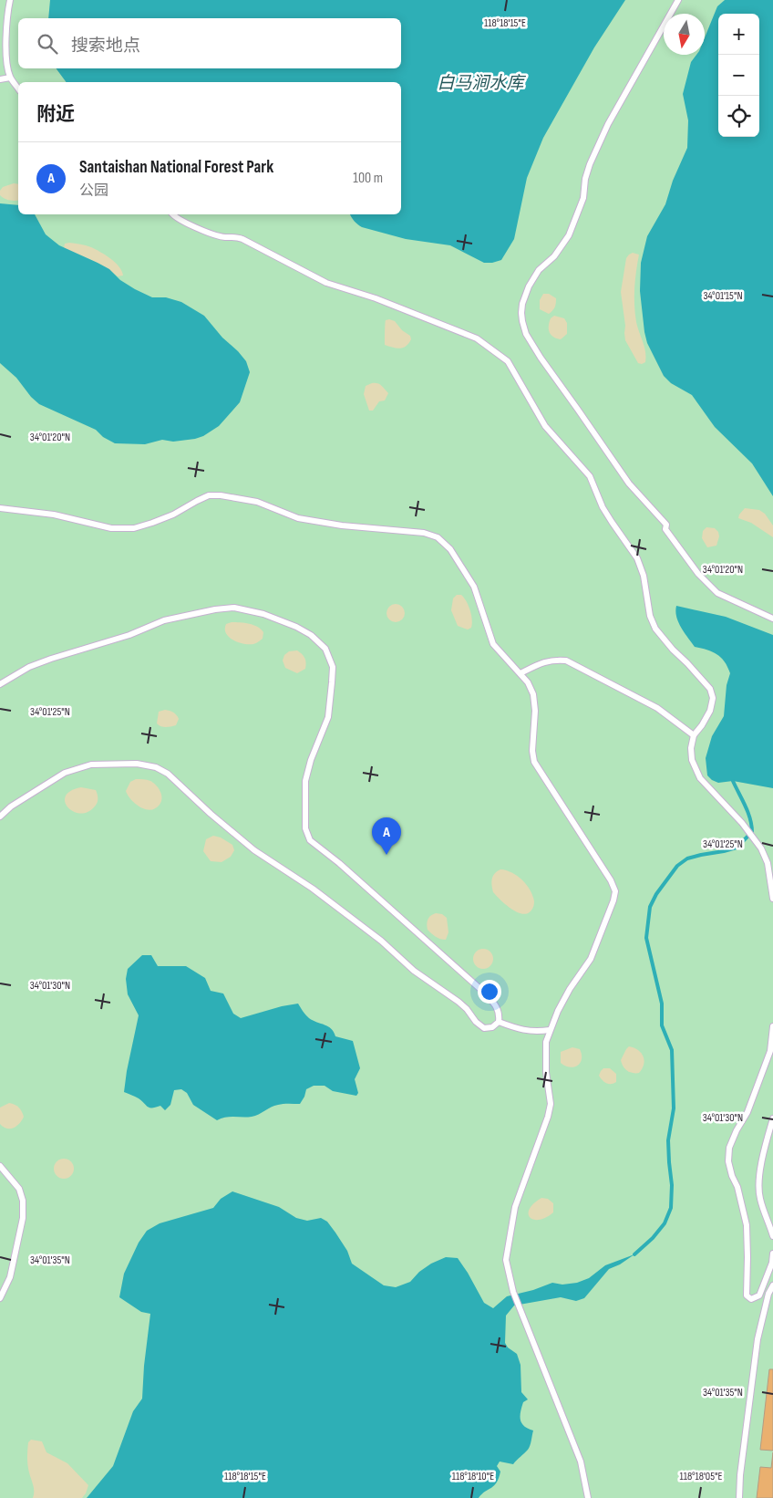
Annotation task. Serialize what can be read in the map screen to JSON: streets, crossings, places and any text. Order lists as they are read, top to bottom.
{
  "water": ["白马涧水库"],
  "north": "bottom",
  "page": {
    "map_buttons": ["+", "−"],
    "search": "搜索地点",
    "heading": "附近",
    "list": [
      {
        "mark": "A",
        "name": "Santaishan National Forest Park",
        "note": "公园",
        "value": "100 m"
      }
    ],
    "pins": "A"
  },
  "coordinates": [
    "118°18'15\"E",
    "34°01'15\"N",
    "34°01'20\"N",
    "34°01'25\"N",
    "34°01'30\"N",
    "34°01'35\"N",
    "118°18'10\"E",
    "118°18'05\"E"
  ]
}
